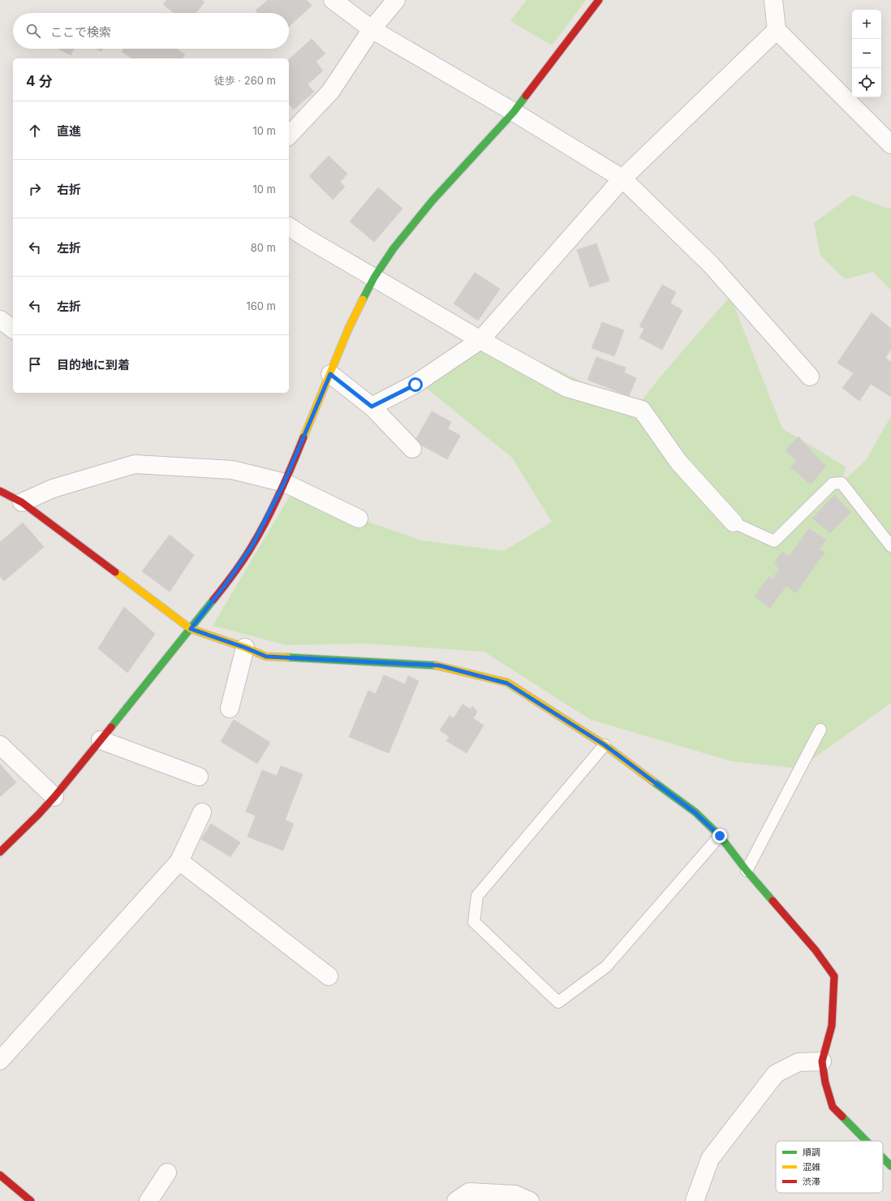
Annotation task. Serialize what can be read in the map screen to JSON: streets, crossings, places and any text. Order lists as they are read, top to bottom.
{
  "legend": ["順調", "混雑", "渋滞"],
  "page": {
    "map_buttons": ["+", "−"],
    "search": "ここで検索",
    "heading": ["4 分", "徒歩 · 260 m"],
    "list": [
      ["直進", "10 m"],
      ["右折", "10 m"],
      ["左折", "80 m"],
      ["左折", "160 m"],
      "目的地に到着"
    ]
  }
}
